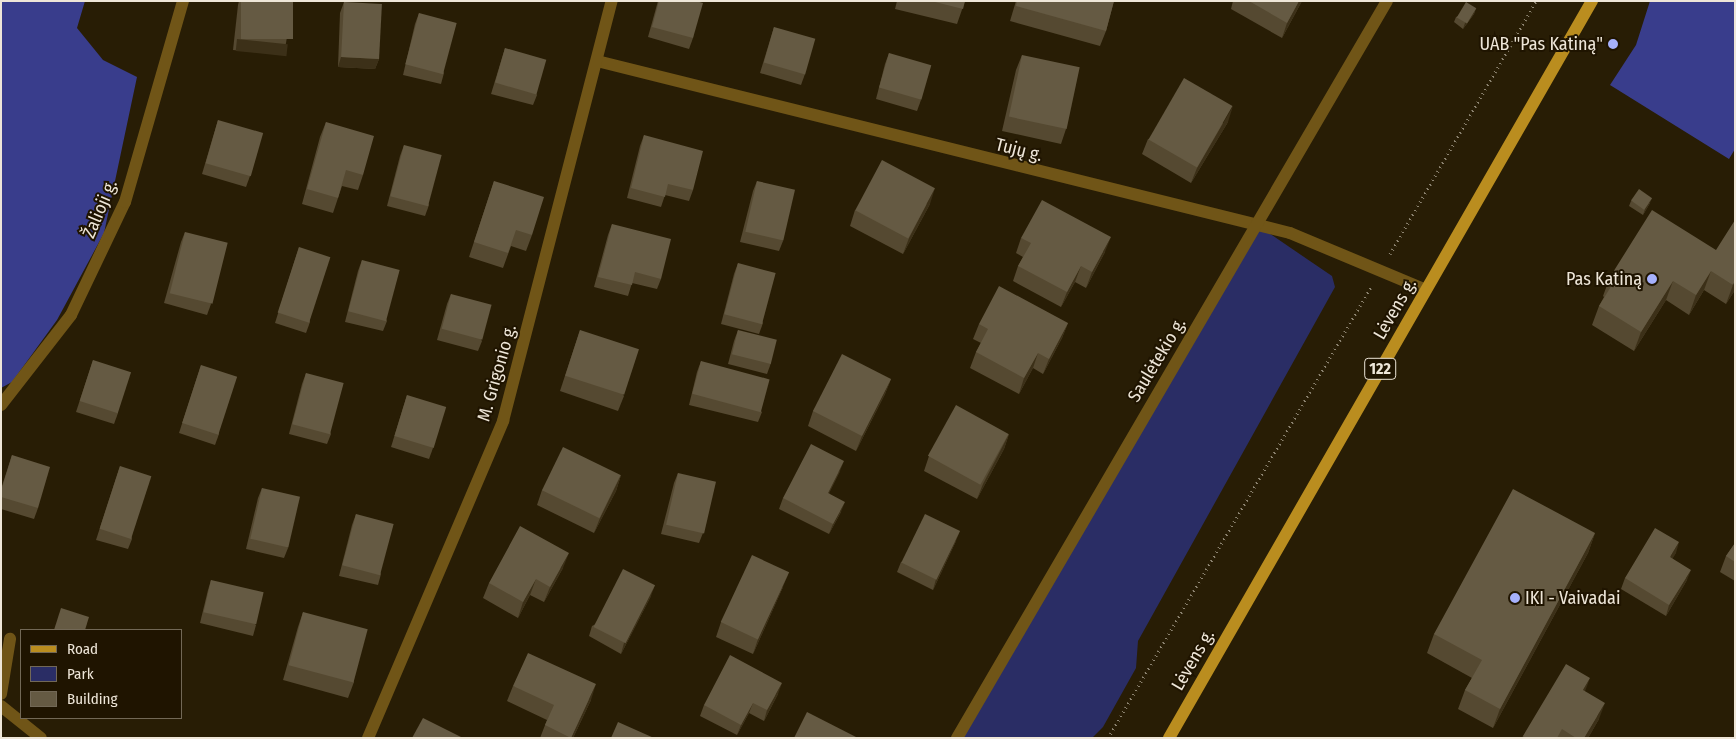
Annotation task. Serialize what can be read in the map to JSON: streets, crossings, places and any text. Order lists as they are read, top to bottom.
{
  "streets": {
    "main road": ["Lėvens g.", "122"],
    "street": [
      "Tujų g.",
      "Žalioji g.",
      "Saulėtekio g.",
      "M. Grigonio g."
    ]
  },
  "crossings": [
    ["Tujų g.", "Lėvens g."],
    ["Tujų g.", "Saulėtekio g."],
    ["Tujų g.", "M. Grigonio g."]
  ],
  "places": ["UAB \"Pas Katiną\"", "Pas Katiną", "IKI - Vaivadai"],
  "legend": ["Road", "Park", "Building"]
}
